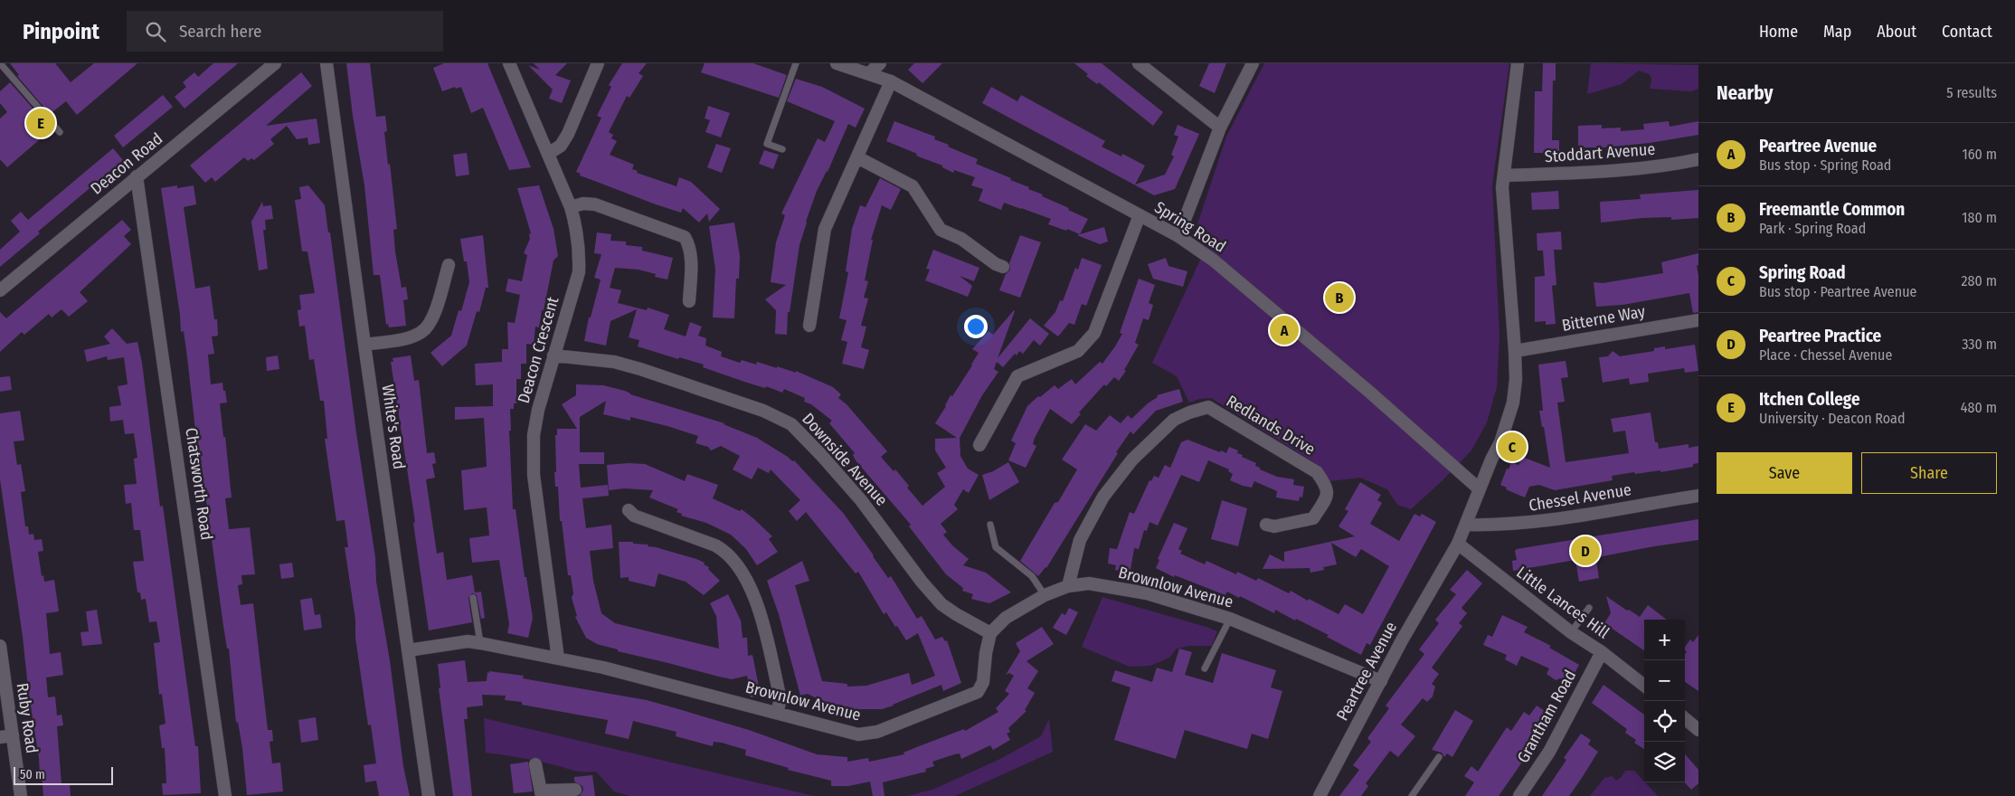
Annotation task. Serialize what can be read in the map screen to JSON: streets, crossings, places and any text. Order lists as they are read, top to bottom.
{
  "streets": {
    "street": [
      "Stoddart Avenue",
      "Deacon Road",
      "Spring Road",
      "Bitterne Way",
      "Deacon Crescent",
      "Redlands Drive",
      "White's Road",
      "Downside Avenue",
      "Chatsworth Road",
      "Chessel Avenue",
      "Brownlow Avenue",
      "Little Lances Hill",
      "Peartree Avenue",
      "Grantham Road",
      "Ruby Road"
    ]
  },
  "crossings": [
    ["Stoddart Avenue", "Peartree Avenue"],
    ["Deacon Road", "Chatsworth Road"],
    ["Spring Road", "Peartree Avenue"],
    ["Bitterne Way", "Peartree Avenue"],
    ["Deacon Crescent", "Downside Avenue"],
    ["Deacon Crescent", "Brownlow Avenue"],
    ["Redlands Drive", "Brownlow Avenue"],
    ["White's Road", "Brownlow Avenue"],
    ["Downside Avenue", "Brownlow Avenue"],
    ["Chessel Avenue", "Peartree Avenue"],
    ["Brownlow Avenue", "Peartree Avenue"],
    ["Little Lances Hill", "Peartree Avenue"],
    ["Little Lances Hill", "Grantham Road"]
  ],
  "scale_bar": "50 m",
  "page": {
    "header": "Pinpoint",
    "search": "Search here",
    "nav": [
      "Home",
      "Map",
      "About",
      "Contact"
    ],
    "heading": ["Nearby", "5 results"],
    "pins": [
      "E",
      "B",
      "A",
      "C",
      "D"
    ],
    "list": [
      {
        "mark": "A",
        "name": "Peartree Avenue",
        "note": "Bus stop · Spring Road",
        "value": "160 m"
      },
      {
        "mark": "B",
        "name": "Freemantle Common",
        "note": "Park · Spring Road",
        "value": "180 m"
      },
      {
        "mark": "C",
        "name": "Spring Road",
        "note": "Bus stop · Peartree Avenue",
        "value": "280 m"
      },
      {
        "mark": "D",
        "name": "Peartree Practice",
        "note": "Place · Chessel Avenue",
        "value": "330 m"
      },
      {
        "mark": "E",
        "name": "Itchen College",
        "note": "University · Deacon Road",
        "value": "480 m"
      }
    ],
    "buttons": ["Save", "Share"],
    "map_buttons": ["+", "−"],
    "scale": "50 m"
  }
}
